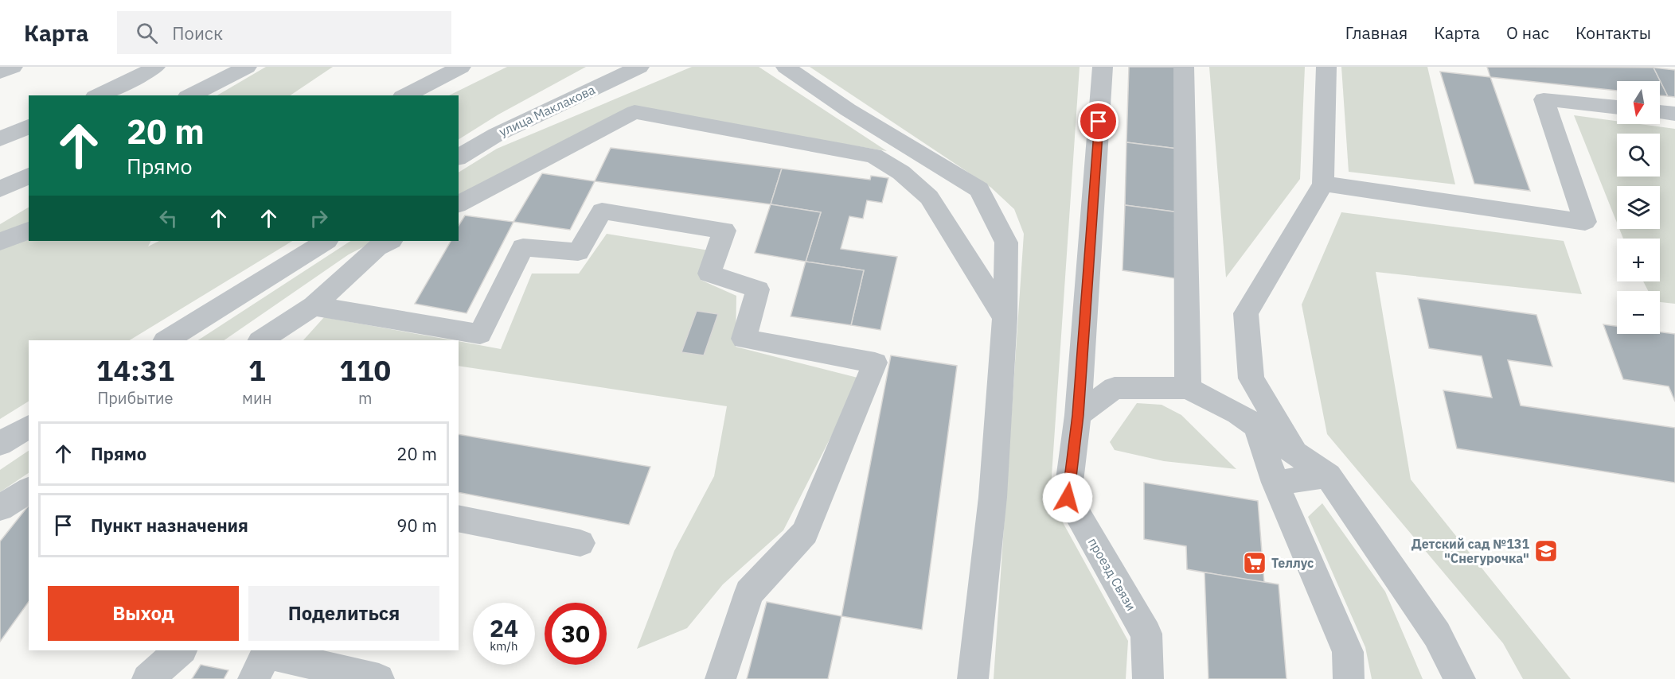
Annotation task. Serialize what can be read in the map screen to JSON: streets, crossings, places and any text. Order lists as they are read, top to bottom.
{
  "streets": {
    "street": ["улица Маклакова", "проезд Связи"]
  },
  "places": {
    "school or university": ["Детский сад №131 \"Снегурочка\""],
    "supermarket": ["Теллус"]
  },
  "north": "bottom",
  "page": {
    "header": "Карта",
    "search": "Поиск",
    "nav": [
      "Главная",
      "Карта",
      "О нас",
      "Контакты"
    ],
    "map_buttons": ["+", "−"],
    "turn": ["20 m", "Прямо"],
    "eta": [
      "14:31",
      "Прибытие",
      "1",
      "мин",
      "110",
      "m"
    ],
    "list": [
      {
        "name": "Прямо",
        "value": "20 m"
      },
      {
        "name": "Пункт назначения",
        "value": "90 m"
      }
    ],
    "buttons": ["Выход", "Поделиться"],
    "speed": "24 km/h",
    "limit": "30"
  }
}
